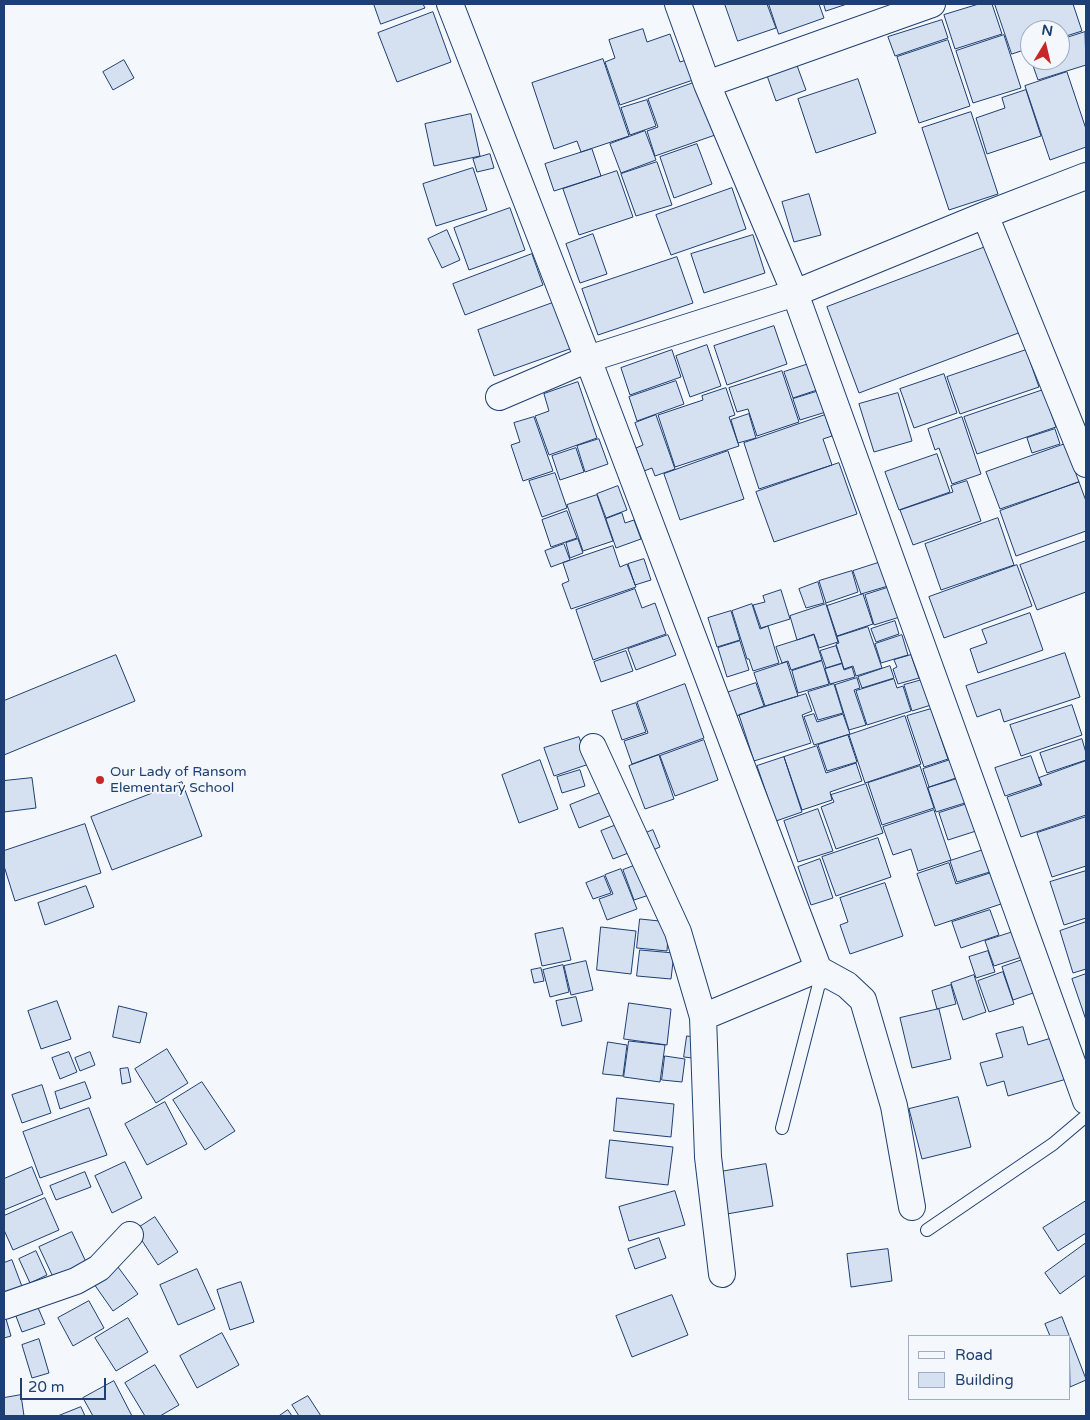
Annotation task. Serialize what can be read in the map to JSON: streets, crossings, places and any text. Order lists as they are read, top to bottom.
{
  "places": ["Our Lady of Ransom Elementary School"],
  "legend": ["Road", "Building"],
  "scale_bar": "20 m",
  "north": "top"
}
